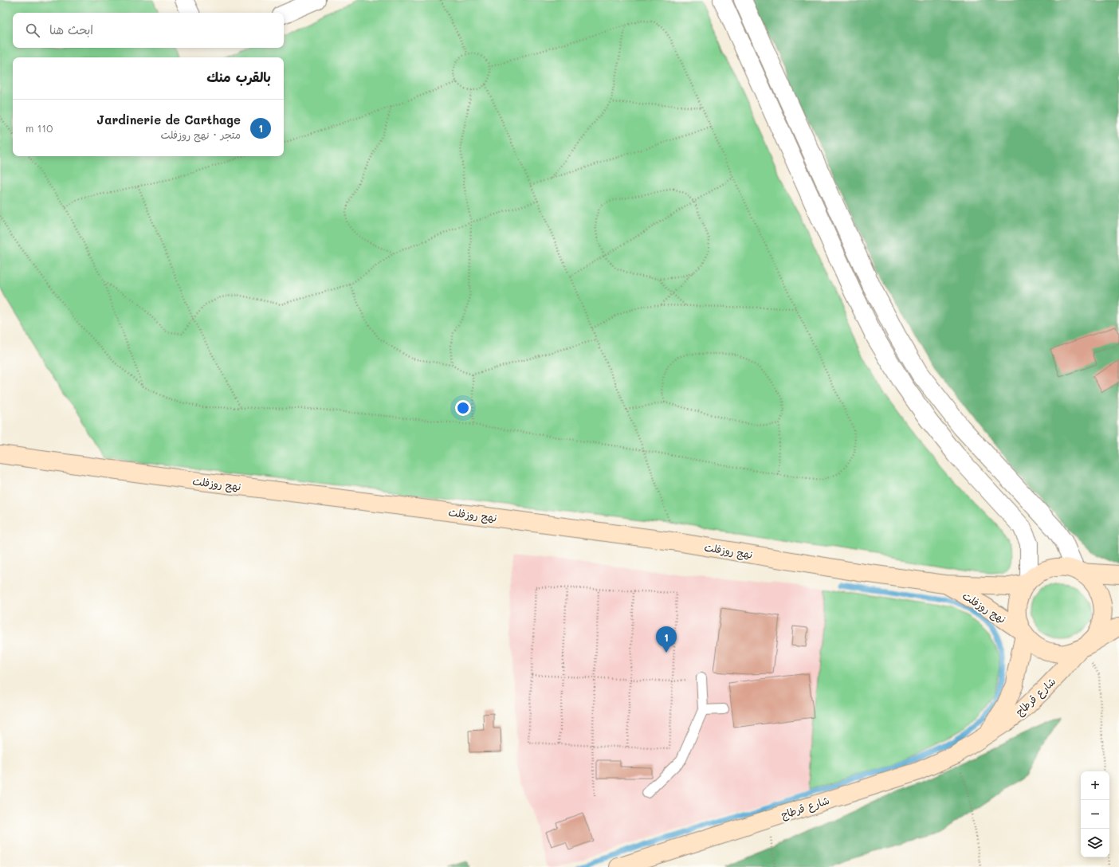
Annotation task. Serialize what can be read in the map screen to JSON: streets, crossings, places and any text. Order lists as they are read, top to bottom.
{
  "streets": {
    "street": ["نهج روزفلت", "شارع قرطاج"]
  },
  "crossings": [
    ["نهج روزفلت", "شارع قرطاج"]
  ],
  "page": {
    "search": "ابحث هنا",
    "heading": "بالقرب منك",
    "list": [
      {
        "mark": "1",
        "name": "Jardinerie de Carthage",
        "note": "متجر · نهج روزفلت",
        "value": "110 m"
      }
    ],
    "pins": "1",
    "map_buttons": ["+", "−"]
  }
}
